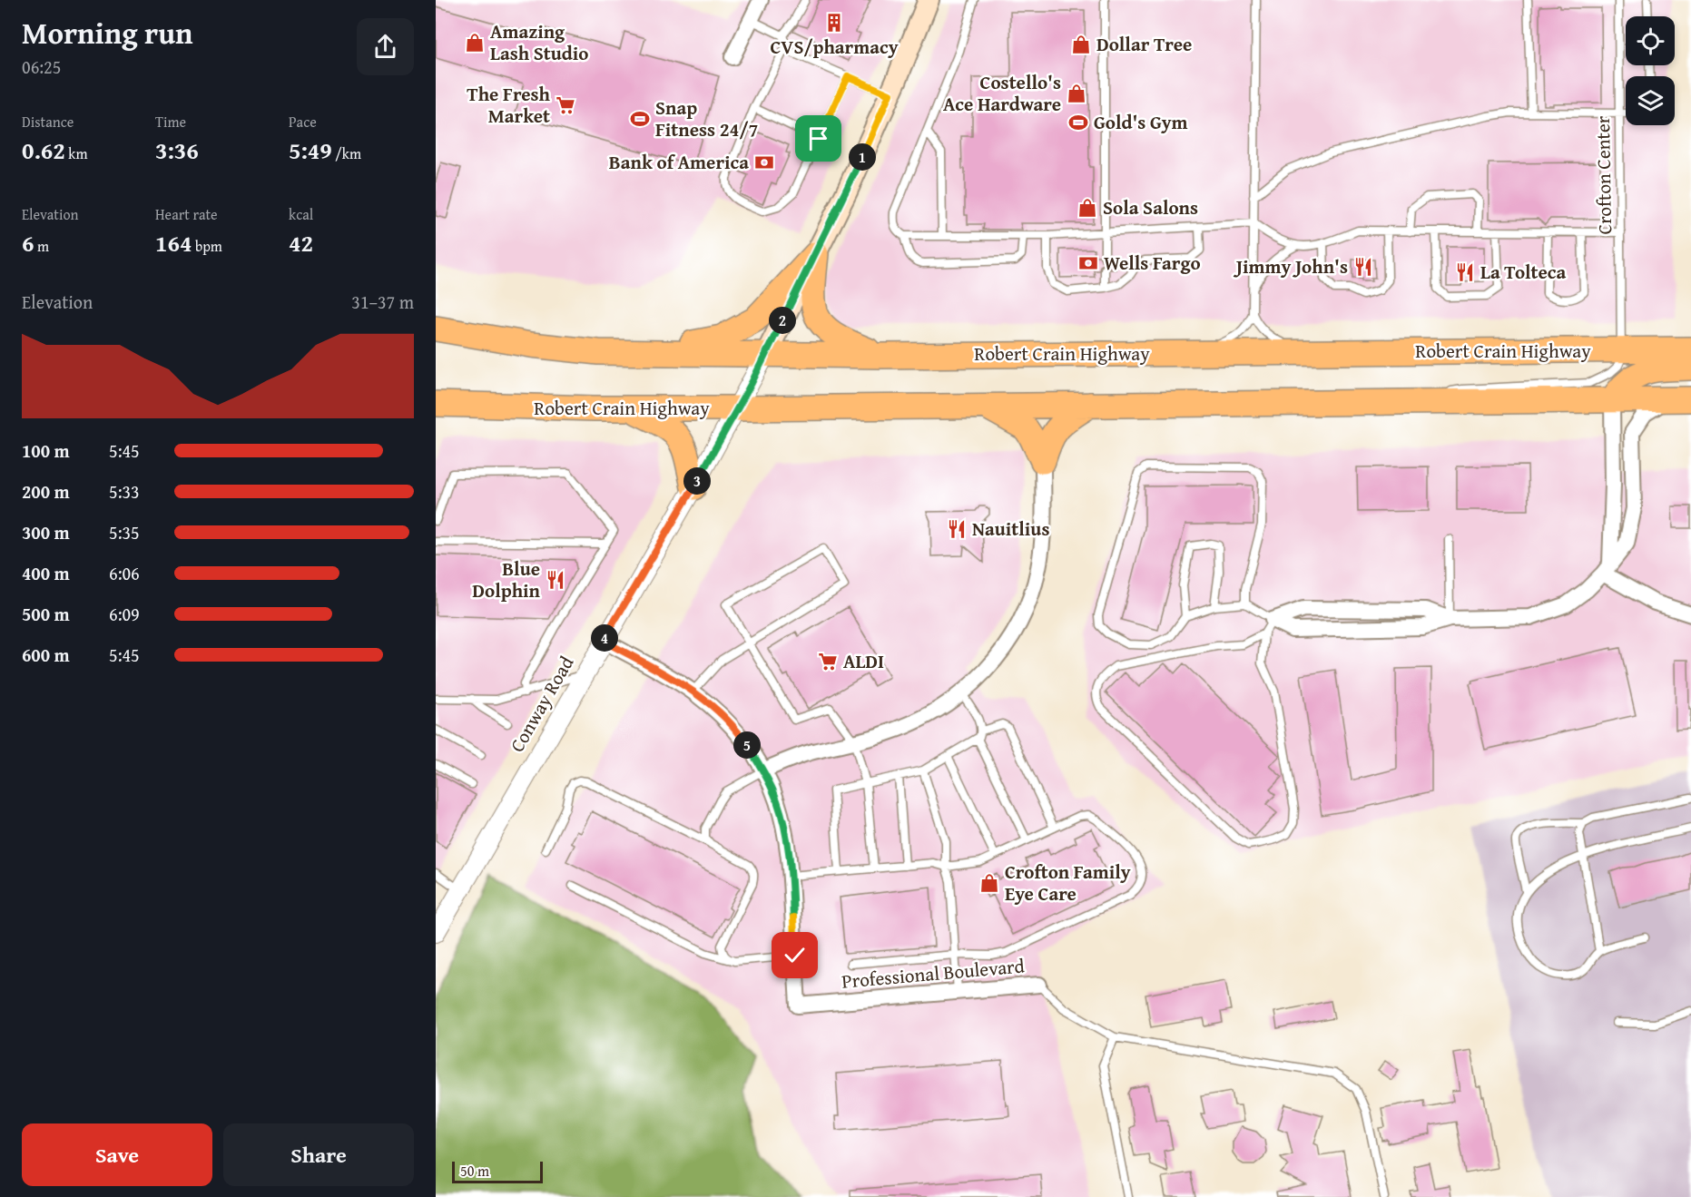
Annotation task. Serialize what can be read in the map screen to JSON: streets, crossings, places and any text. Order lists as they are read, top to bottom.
{
  "streets": {
    "highway": ["Robert Crain Highway"],
    "street": ["Conway Road", "Professional Boulevard"],
    "lane": ["Crofton Center"]
  },
  "crossings": [
    ["Crofton Center", "Robert Crain Highway"],
    ["Robert Crain Highway", "Conway Road"]
  ],
  "places": {
    "building": ["CVS/pharmacy"],
    "shop": [
      "Amazing Lash Studio",
      "Dollar Tree",
      "Costello's Ace Hardware",
      "Sola Salons",
      "Crofton Family Eye Care"
    ],
    "supermarket": ["The Fresh Market", "ALDI"],
    "sports": ["Snap Fitness 24/7", "Gold's Gym"],
    "bank": ["Bank of America", "Wells Fargo"],
    "restaurant": [
      "Jimmy John's",
      "La Tolteca",
      "Nauitlius",
      "Blue Dolphin"
    ]
  },
  "scale_bar": "50 m",
  "page": {
    "heading": ["Morning run", "06:25"],
    "stats": [
      ["Distance", "0.62 km"],
      ["Time", "3:36"],
      ["Pace", "5:49 /km"],
      ["Elevation", "6 m"],
      ["Heart rate", "164 bpm"],
      ["kcal", "42"]
    ],
    "pins": [
      "1",
      "2",
      "3",
      "4",
      "5"
    ],
    "chart": ["Elevation", "31–37 m"],
    "list": [
      {
        "name": "100 m",
        "note": "5:45"
      },
      {
        "name": "200 m",
        "note": "5:33"
      },
      {
        "name": "300 m",
        "note": "5:35"
      },
      {
        "name": "400 m",
        "note": "6:06"
      },
      {
        "name": "500 m",
        "note": "6:09"
      },
      {
        "name": "600 m",
        "note": "5:45"
      }
    ],
    "buttons": ["Save", "Share"],
    "scale": "50 m"
  }
}
